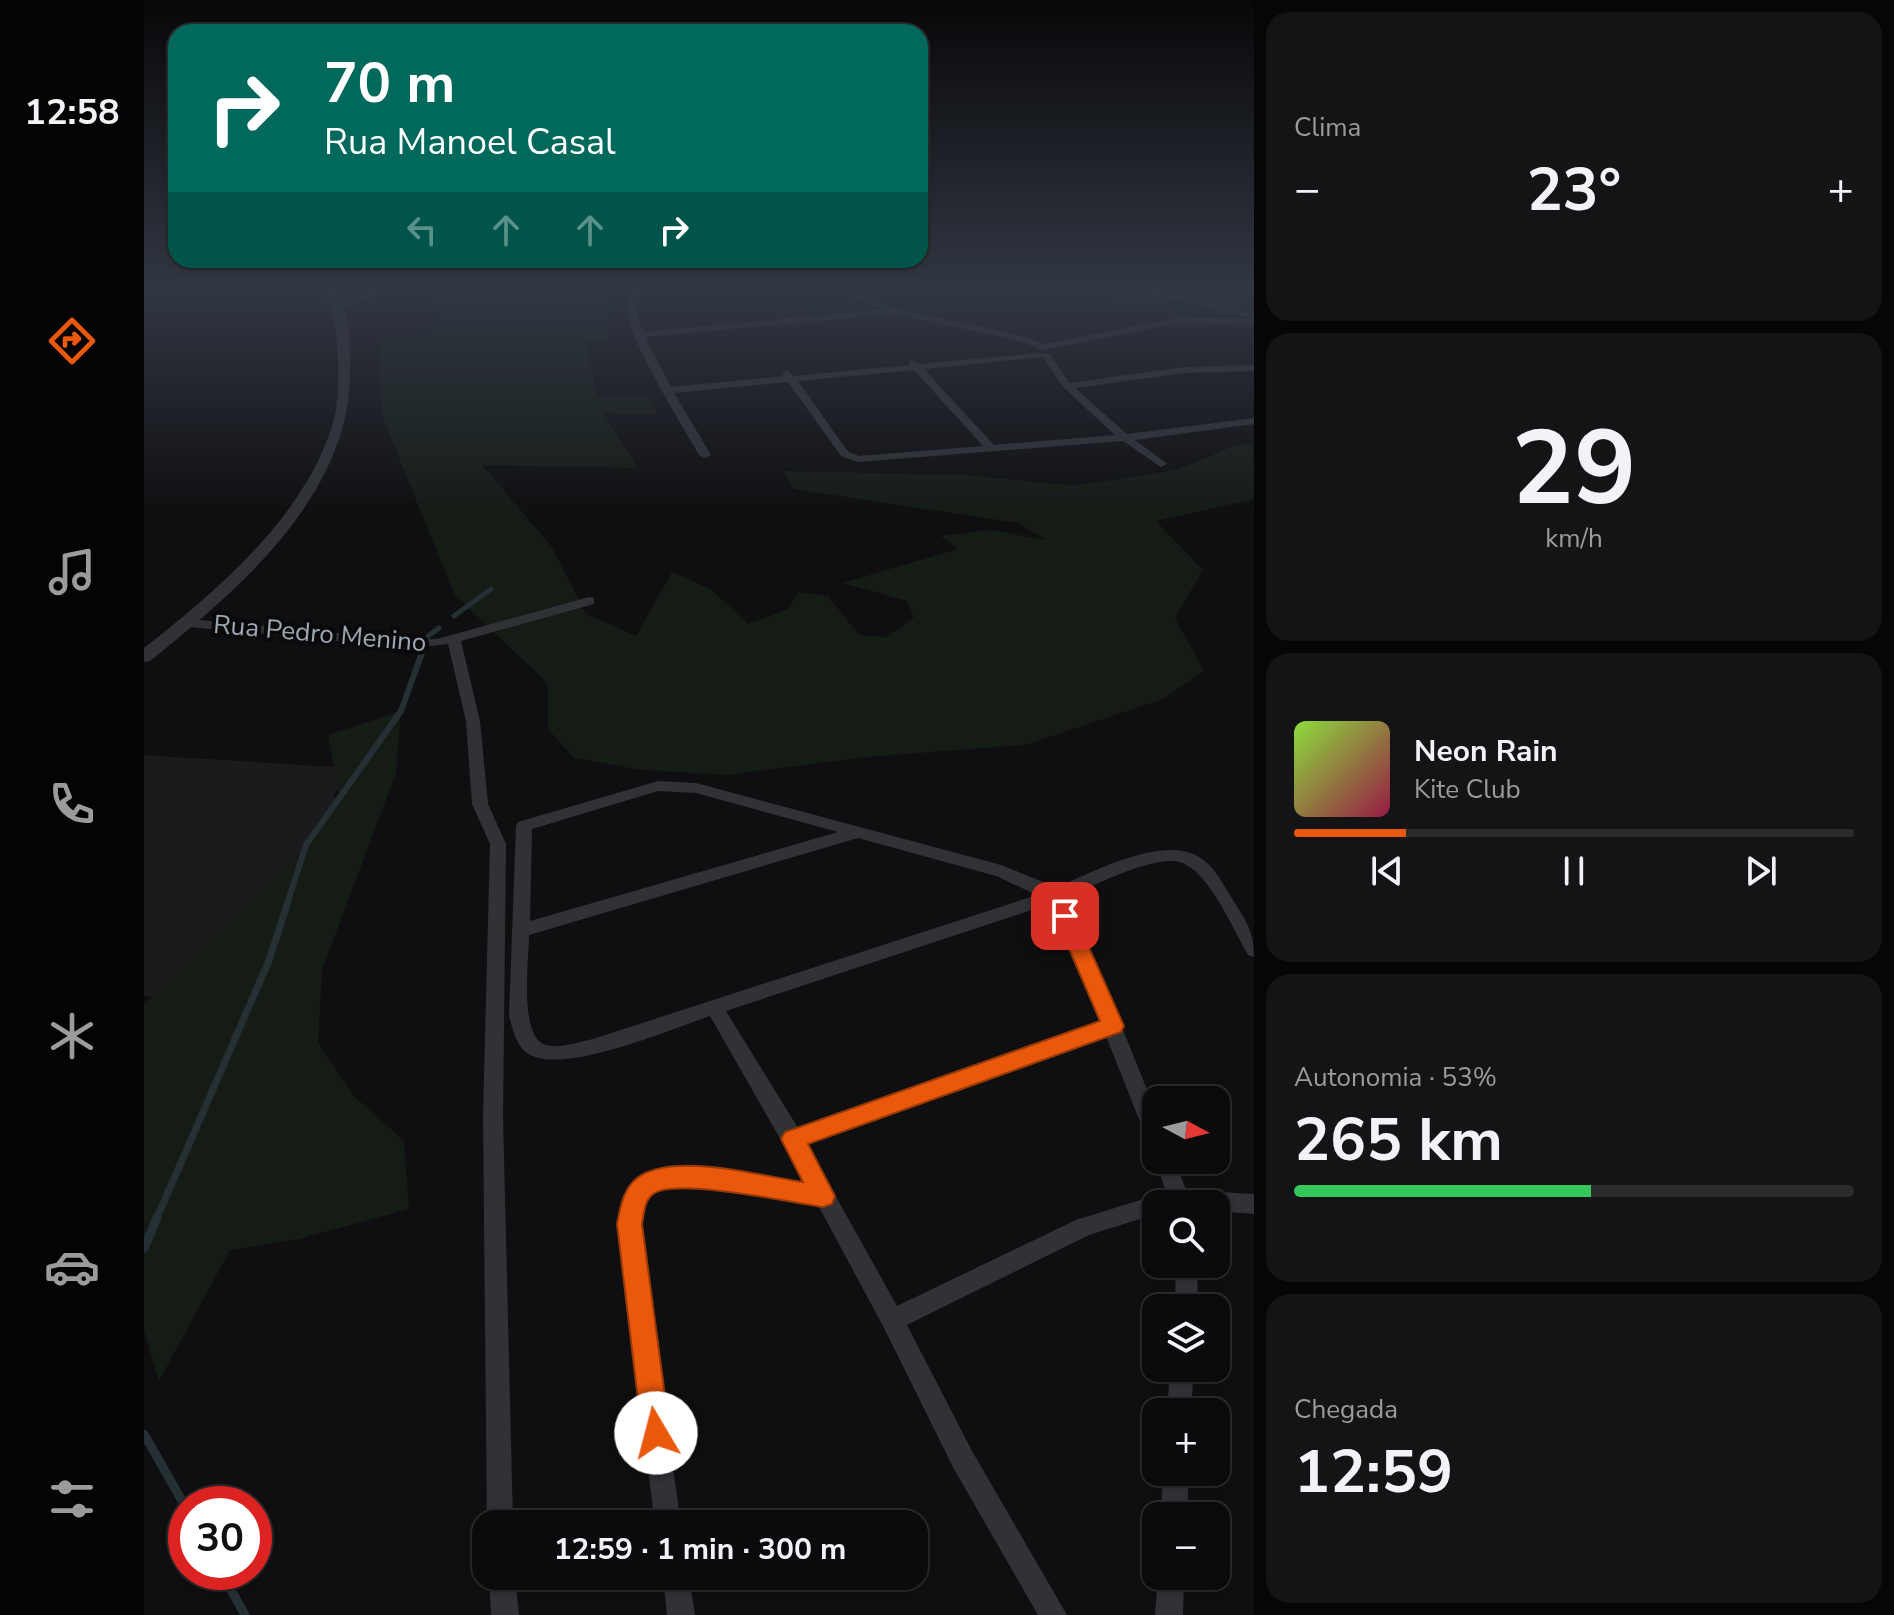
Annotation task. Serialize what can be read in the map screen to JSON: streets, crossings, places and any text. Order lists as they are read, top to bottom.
{
  "streets": {
    "street": ["Rua Pedro Menino"]
  },
  "north": "right",
  "page": {
    "tabs": "12:58",
    "tile": [
      "Clima",
      ["29", "km/h"],
      ["Autonomia · 53%", "265 km"],
      ["Chegada", "12:59"]
    ],
    "turn": ["70 m", "Rua Manoel Casal"],
    "heat": ["−", "23°", "+"],
    "song": ["Neon Rain", "Kite Club"],
    "map_buttons": ["+", "−"],
    "limit": "30",
    "trip": "12:59 · 1 min · 300 m"
  }
}
